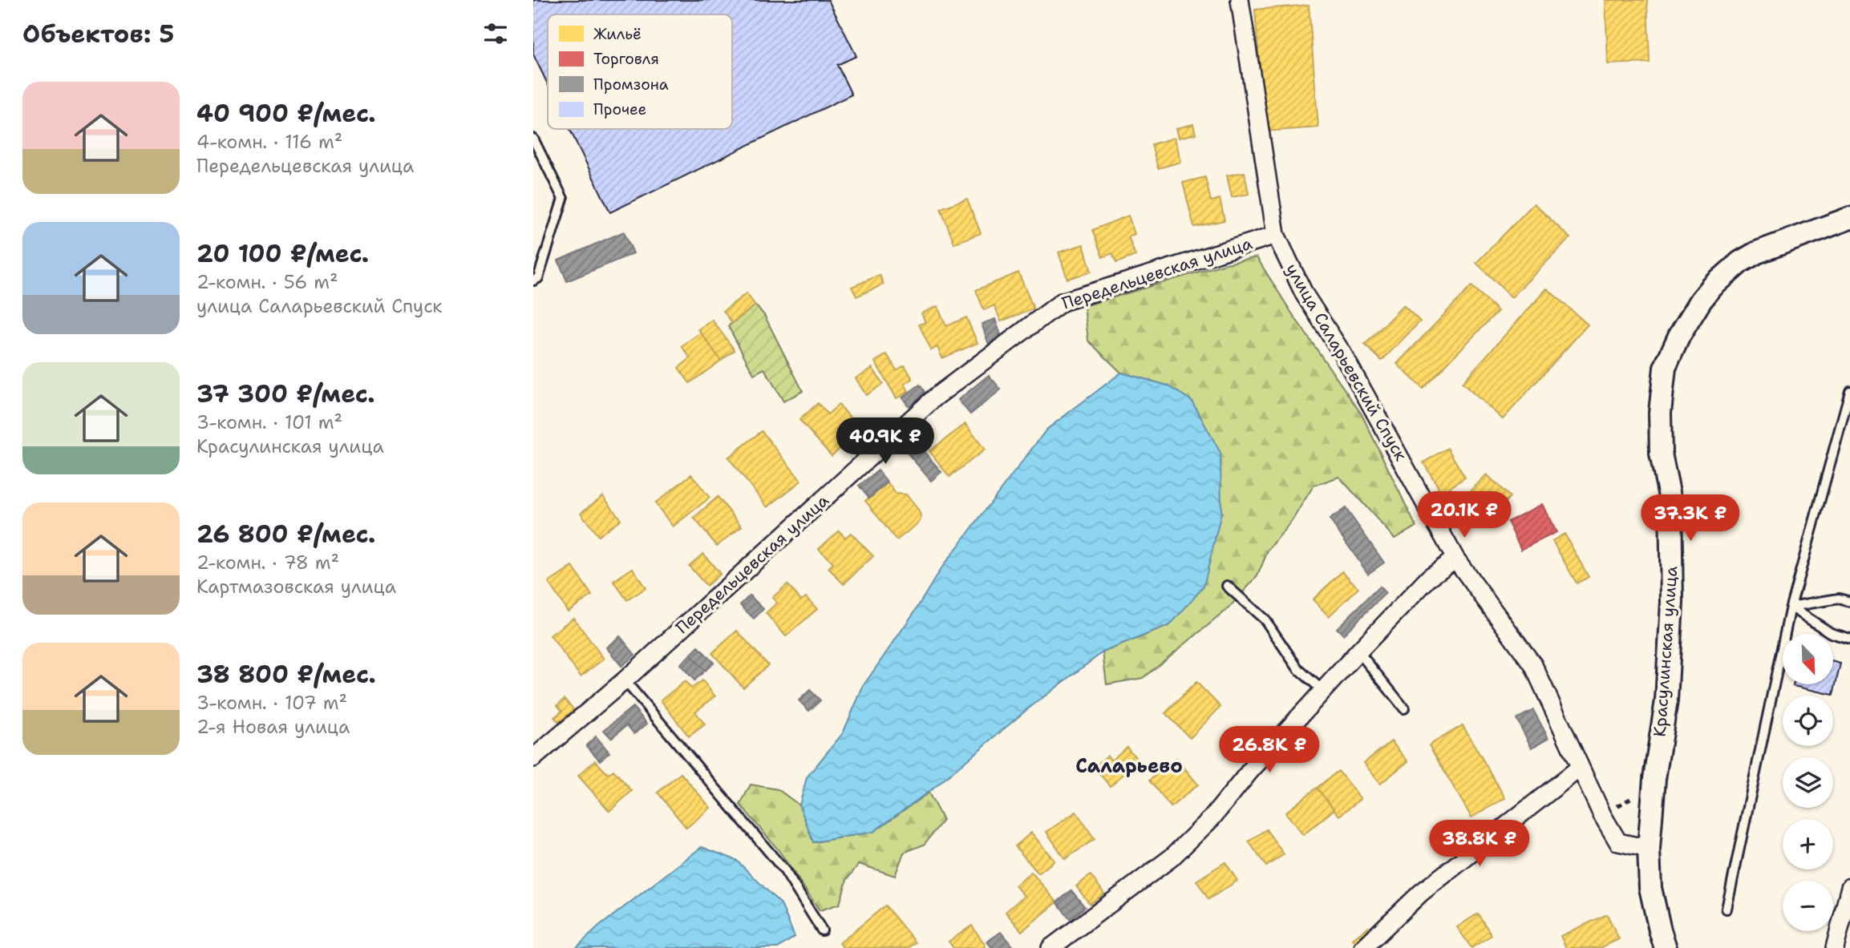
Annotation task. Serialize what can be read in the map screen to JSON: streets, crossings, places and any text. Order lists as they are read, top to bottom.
{
  "streets": {
    "street": ["Передельцевская улица", "улица Саларьевский Спуск", "Красулинская улица"]
  },
  "crossings": [
    ["Передельцевская улица", "улица Саларьевский Спуск"],
    ["улица Саларьевский Спуск", "Красулинская улица"]
  ],
  "districts": ["Саларьево"],
  "legend": [
    "Жильё",
    "Торговля",
    "Промзона",
    "Прочее"
  ],
  "north": "bottom right",
  "page": {
    "heading": "Объектов: 5",
    "list": [
      {
        "name": "40 900 ₽/мес.",
        "note": "4-комн. · 116 m² · Передельцевская улица"
      },
      {
        "name": "20 100 ₽/мес.",
        "note": "2-комн. · 56 m² · улица Саларьевский Спуск"
      },
      {
        "name": "37 300 ₽/мес.",
        "note": "3-комн. · 101 m² · Красулинская улица"
      },
      {
        "name": "26 800 ₽/мес.",
        "note": "2-комн. · 78 m² · Картмазовская улица"
      },
      {
        "name": "38 800 ₽/мес.",
        "note": "3-комн. · 107 m² · 2-я Новая улица"
      }
    ],
    "price": [
      "40.9K ₽",
      "20.1K ₽",
      "37.3K ₽",
      "26.8K ₽",
      "38.8K ₽"
    ],
    "map_buttons": ["+", "−"]
  }
}
